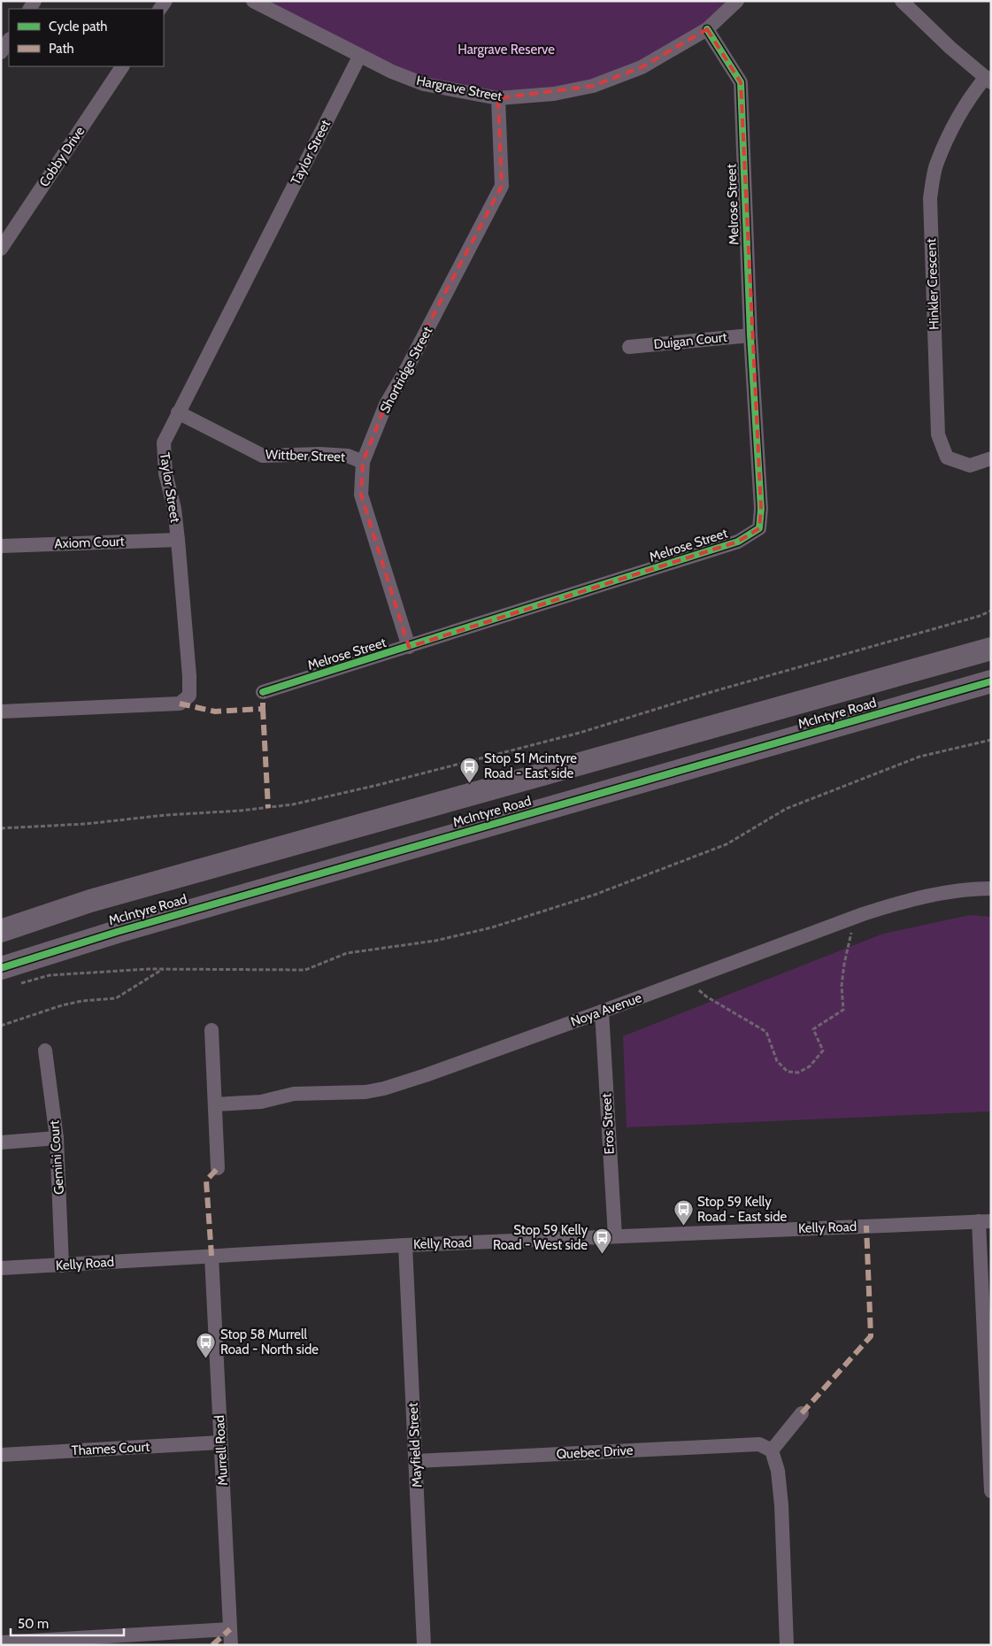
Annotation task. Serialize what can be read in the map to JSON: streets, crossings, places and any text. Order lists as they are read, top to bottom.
{
  "streets": {
    "main road": ["McIntyre Road"],
    "street": [
      "Hargrave Street",
      "Taylor Street",
      "Cobby Drive",
      "Melrose Street",
      "Hinkler Crescent",
      "Duigan Court",
      "Shortridge Street",
      "Wittber Street",
      "Axiom Court",
      "Noya Avenue",
      "Eros Street",
      "Gemini Court",
      "Kelly Road",
      "Mayfield Street",
      "Thames Court",
      "Murrell Road",
      "Quebec Drive"
    ]
  },
  "crossings": [
    ["Hargrave Street", "Taylor Street"],
    ["Hargrave Street", "Melrose Street"],
    ["Hargrave Street", "Shortridge Street"],
    ["Taylor Street", "Wittber Street"],
    ["Taylor Street", "Axiom Court"],
    ["Melrose Street", "Duigan Court"],
    ["Melrose Street", "Shortridge Street"],
    ["Shortridge Street", "Wittber Street"],
    ["Noya Avenue", "Eros Street"],
    ["Eros Street", "Kelly Road"],
    ["Gemini Court", "Kelly Road"],
    ["Kelly Road", "Mayfield Street"],
    ["Kelly Road", "Murrell Road"],
    ["Mayfield Street", "Quebec Drive"],
    ["Thames Court", "Murrell Road"]
  ],
  "parks": ["Hargrave Reserve"],
  "places": {
    "bus stop": [
      "Stop 51 Mcintyre Road - East side",
      "Stop 59 Kelly Road - East side",
      "Stop 59 Kelly Road - West side",
      "Stop 58 Murrell Road - North side"
    ]
  },
  "legend": ["Cycle path", "Path"],
  "scale_bar": "50 m"
}
